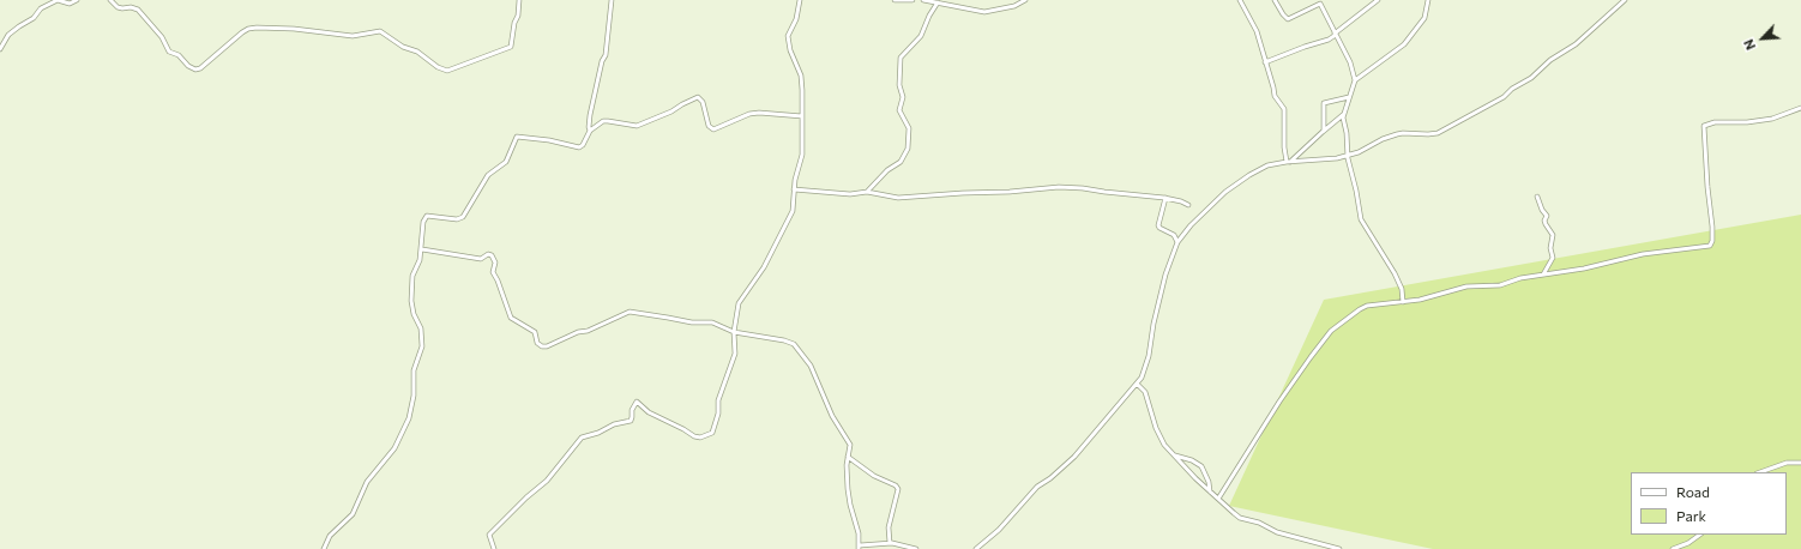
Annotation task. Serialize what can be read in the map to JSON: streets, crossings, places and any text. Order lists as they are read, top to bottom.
{
  "legend": ["Road", "Park"],
  "north": "bottom left"
}
